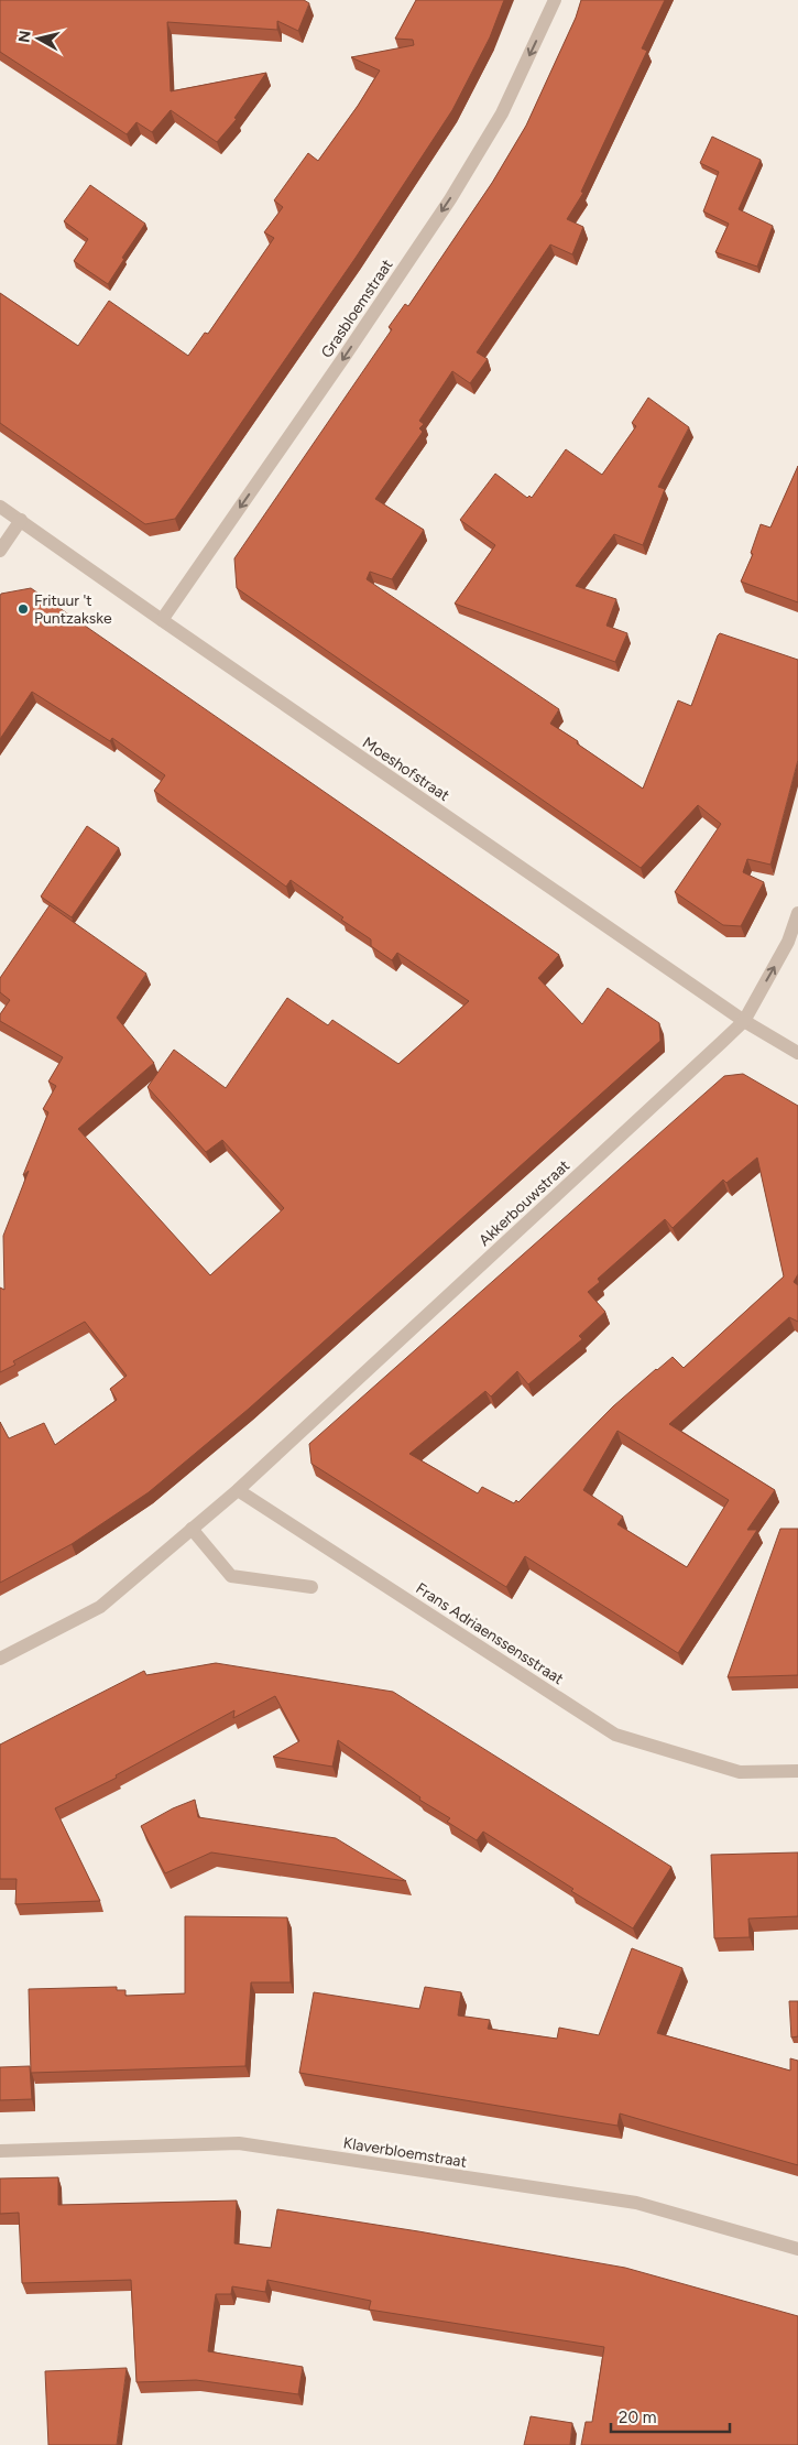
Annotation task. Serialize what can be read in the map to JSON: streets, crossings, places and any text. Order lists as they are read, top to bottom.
{
  "streets": {
    "street": [
      "Grasbloemstraat",
      "Moeshofstraat",
      "Akkerbouwstraat",
      "Frans Adriaenssensstraat",
      "Klaverbloemstraat"
    ]
  },
  "crossings": [
    ["Grasbloemstraat", "Moeshofstraat"],
    ["Moeshofstraat", "Akkerbouwstraat"],
    ["Akkerbouwstraat", "Frans Adriaenssensstraat"]
  ],
  "one_way": ["Grasbloemstraat"],
  "places": ["Frituur 't Puntzakske"],
  "scale_bar": "20 m",
  "north": "left"
}
